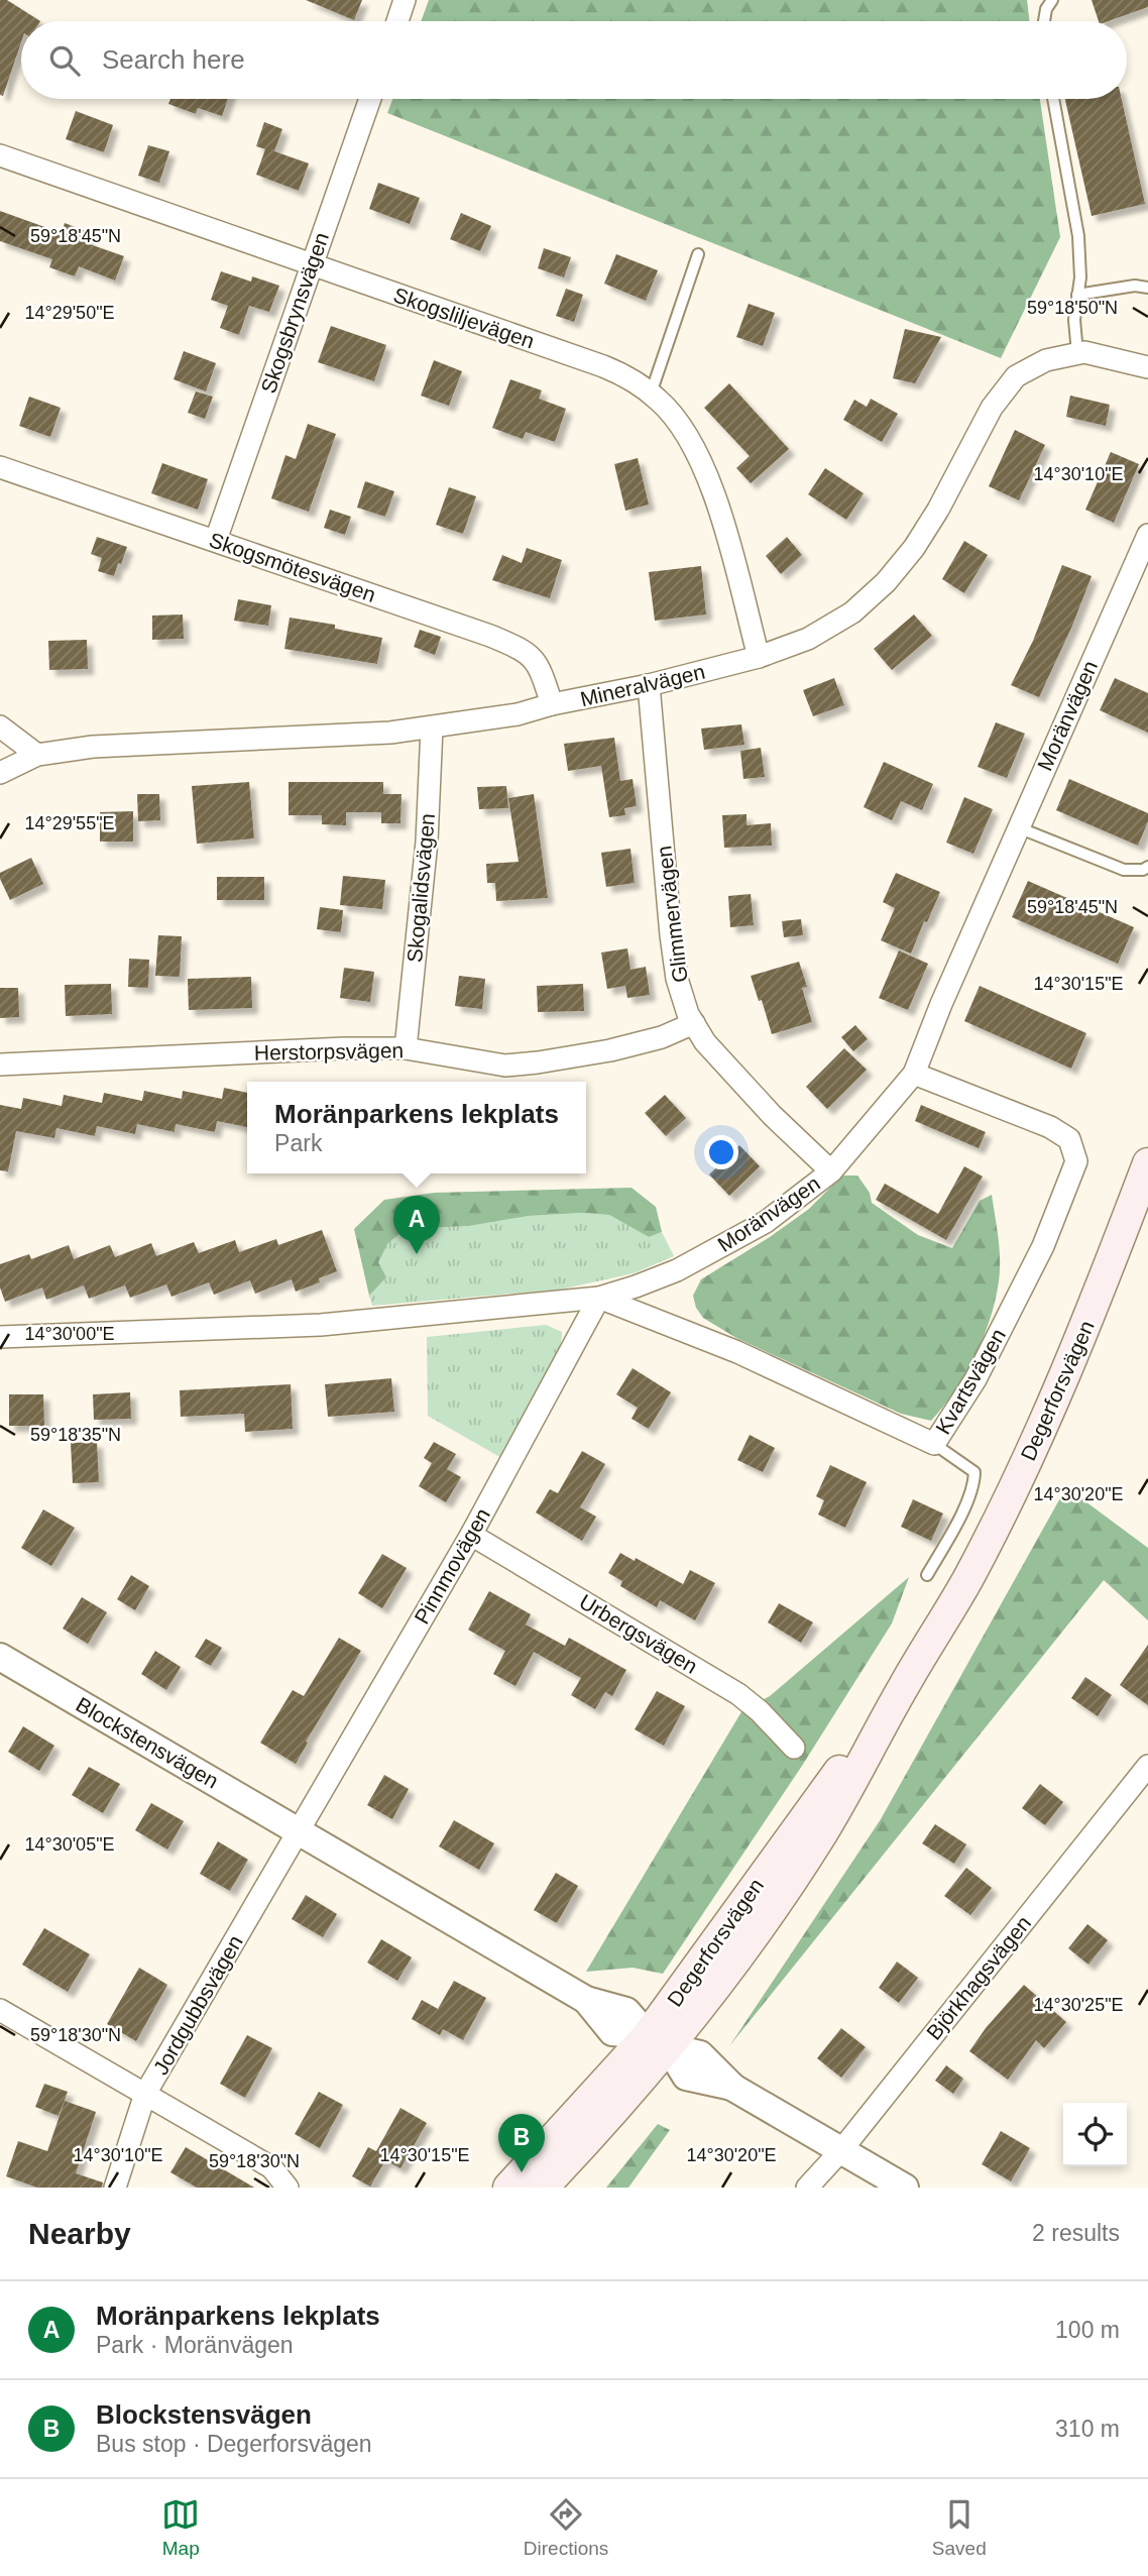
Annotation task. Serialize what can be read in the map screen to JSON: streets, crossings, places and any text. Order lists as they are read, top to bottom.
{
  "streets": {
    "main road": ["Degerforsvägen"],
    "street": [
      "Skogsbrynsvägen",
      "Skogsliljevägen",
      "Skogsmötesvägen",
      "Mineralvägen",
      "Moränvägen",
      "Skogalidsvägen",
      "Glimmervägen",
      "Herstorpsvägen",
      "Kvartsvägen",
      "Pinnmovägen",
      "Urbergsvägen",
      "Blockstensvägen",
      "Björkhagsvägen",
      "Jordgubbsvägen"
    ]
  },
  "crossings": [
    ["Skogsbrynsvägen", "Skogsliljevägen"],
    ["Skogsbrynsvägen", "Skogsmötesvägen"],
    ["Skogsliljevägen", "Mineralvägen"],
    ["Skogsmötesvägen", "Mineralvägen"],
    ["Mineralvägen", "Skogalidsvägen"],
    ["Mineralvägen", "Glimmervägen"],
    ["Moränvägen", "Glimmervägen"],
    ["Moränvägen", "Kvartsvägen"],
    ["Moränvägen", "Pinnmovägen"],
    ["Skogalidsvägen", "Herstorpsvägen"],
    ["Glimmervägen", "Herstorpsvägen"],
    ["Kvartsvägen", "Pinnmovägen"],
    ["Degerforsvägen", "Blockstensvägen"],
    ["Pinnmovägen", "Urbergsvägen"],
    ["Pinnmovägen", "Blockstensvägen"],
    ["Pinnmovägen", "Jordgubbsvägen"],
    ["Blockstensvägen", "Jordgubbsvägen"]
  ],
  "page": {
    "search": "Search here",
    "popup": ["Moränparkens lekplats", "Park"],
    "pins": ["A", "B"],
    "heading": ["Nearby", "2 results"],
    "list": [
      {
        "mark": "A",
        "name": "Moränparkens lekplats",
        "note": "Park · Moränvägen",
        "value": "100 m"
      },
      {
        "mark": "B",
        "name": "Blockstensvägen",
        "note": "Bus stop · Degerforsvägen",
        "value": "310 m"
      }
    ],
    "nav": ["Map", "Directions", "Saved"]
  },
  "coordinates": [
    "59°18'45\"N",
    "59°18'50\"N",
    "14°29'50\"E",
    "14°30'10\"E",
    "14°29'55\"E",
    "14°30'15\"E",
    "14°30'00\"E",
    "59°18'35\"N",
    "14°30'20\"E",
    "14°30'05\"E",
    "14°30'25\"E",
    "59°18'30\"N"
  ]
}
